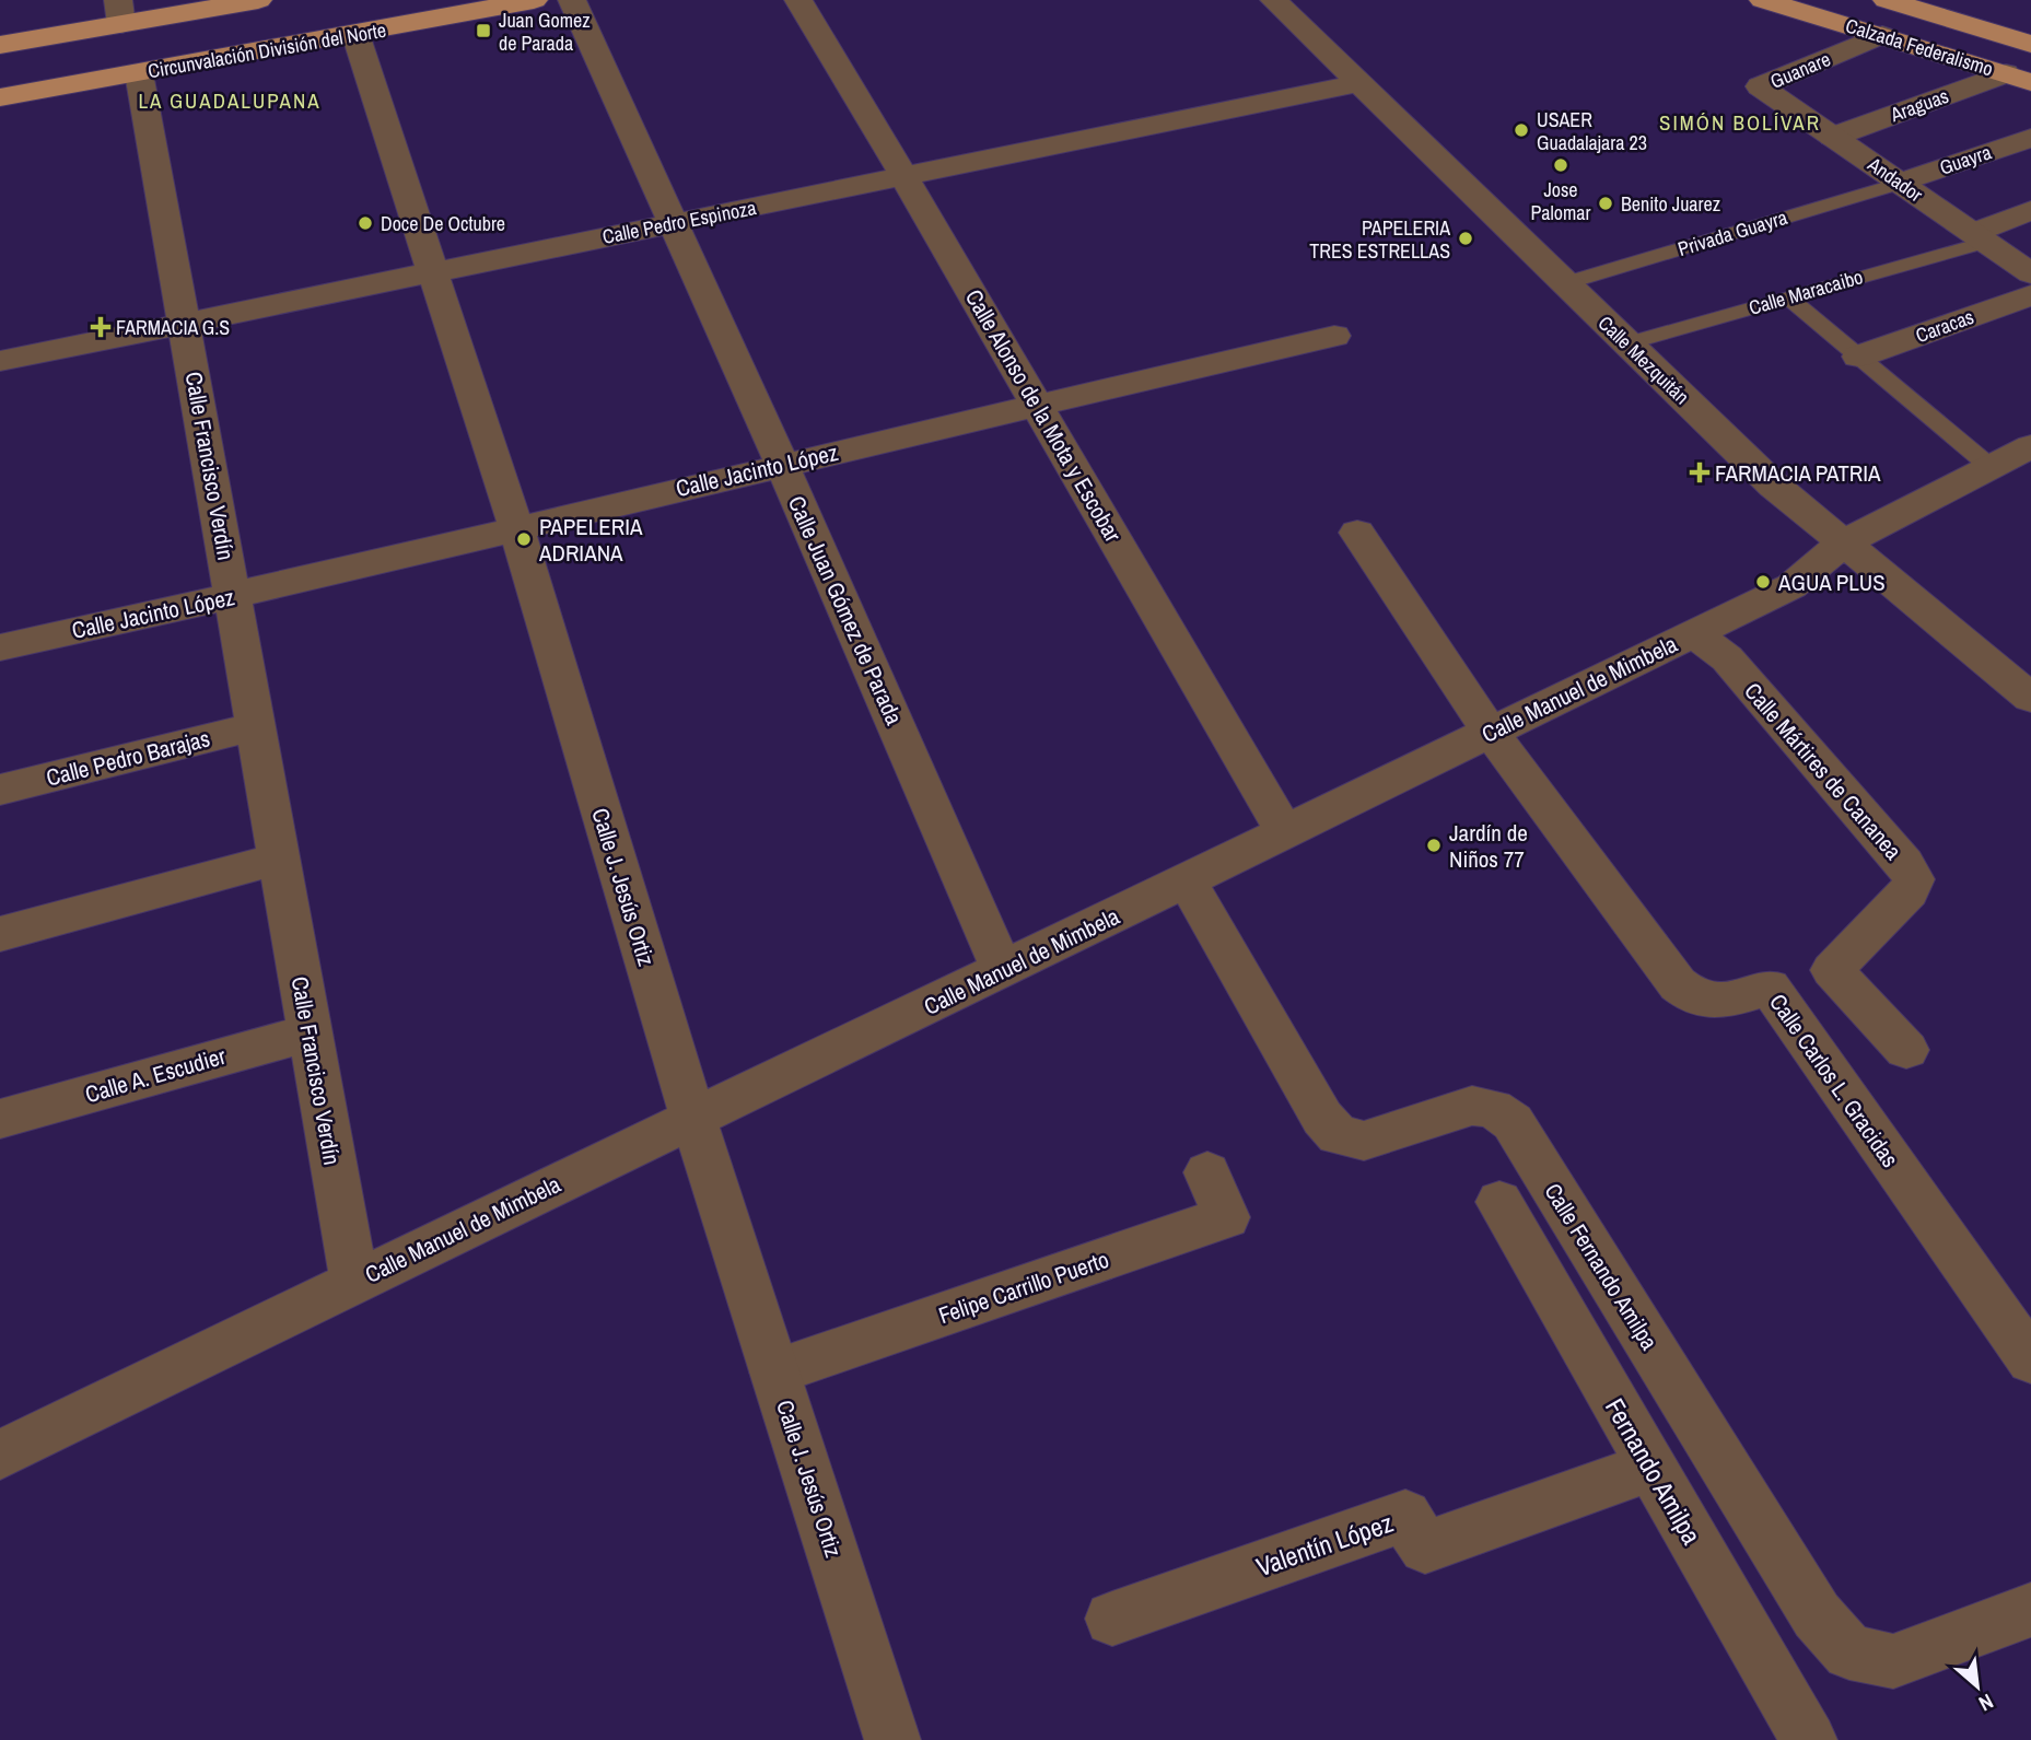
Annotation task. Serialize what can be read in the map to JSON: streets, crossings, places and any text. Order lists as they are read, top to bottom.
{
  "streets": {
    "main road": ["Calzada Federalismo", "Circunvalación División del Norte"],
    "street": [
      "Guanare",
      "Araguas",
      "Guayra",
      "Andador",
      "Calle Pedro Espinoza",
      "Caracas",
      "Calle Mezquitán",
      "Calle Alonso de la Mota y Escobar",
      "Calle Francisco Verdín",
      "Calle Jacinto López",
      "Calle Juan Gómez de Parada",
      "Calle Manuel de Mimbela",
      "Calle Pedro Barajas",
      "Calle Mártires de Cananea",
      "Calle J. Jesús Ortiz",
      "Calle A. Escudier",
      "Calle Carlos L. Gracidas",
      "Calle Fernando Amilpa",
      "Felipe Carrillo Puerto",
      "Fernando Amilpa",
      "Valentín López"
    ],
    "lane": ["Privada Guayra", "Calle Maracaibo"]
  },
  "crossings": [
    ["Calzada Federalismo", "Guanare"],
    ["Calzada Federalismo", "Araguas"],
    ["Circunvalación División del Norte", "Calle Francisco Verdín"],
    ["Circunvalación División del Norte", "Calle J. Jesús Ortiz"],
    ["Guanare", "Andador"],
    ["Araguas", "Andador"],
    ["Guayra", "Andador"],
    ["Guayra", "Privada Guayra"],
    ["Andador", "Privada Guayra"],
    ["Andador", "Calle Maracaibo"],
    ["Calle Pedro Espinoza", "Calle Mezquitán"],
    ["Calle Pedro Espinoza", "Calle Alonso de la Mota y Escobar"],
    ["Calle Pedro Espinoza", "Calle Francisco Verdín"],
    ["Calle Pedro Espinoza", "Calle Juan Gómez de Parada"],
    ["Calle Pedro Espinoza", "Calle J. Jesús Ortiz"],
    ["Privada Guayra", "Calle Mezquitán"],
    ["Calle Maracaibo", "Calle Mezquitán"],
    ["Calle Mezquitán", "Calle Manuel de Mimbela"],
    ["Calle Alonso de la Mota y Escobar", "Calle Jacinto López"],
    ["Calle Alonso de la Mota y Escobar", "Calle Manuel de Mimbela"],
    ["Calle Francisco Verdín", "Calle Jacinto López"],
    ["Calle Francisco Verdín", "Calle Manuel de Mimbela"],
    ["Calle Francisco Verdín", "Calle Pedro Barajas"],
    ["Calle Francisco Verdín", "Calle A. Escudier"],
    ["Calle Jacinto López", "Calle Juan Gómez de Parada"],
    ["Calle Jacinto López", "Calle J. Jesús Ortiz"],
    ["Calle Juan Gómez de Parada", "Calle Manuel de Mimbela"],
    ["Calle Manuel de Mimbela", "Calle Mártires de Cananea"],
    ["Calle Manuel de Mimbela", "Calle J. Jesús Ortiz"],
    ["Calle Manuel de Mimbela", "Calle Carlos L. Gracidas"],
    ["Calle Manuel de Mimbela", "Calle Fernando Amilpa"],
    ["Calle J. Jesús Ortiz", "Felipe Carrillo Puerto"],
    ["Fernando Amilpa", "Valentín López"]
  ],
  "districts": ["LA GUADALUPANA", "SIMÓN BOLÍVAR"],
  "places": {
    "transit": ["Juan Gomez de Parada"],
    "other": [
      "USAER Guadalajara 23",
      "Jose Palomar",
      "Benito Juarez",
      "Doce De Octubre",
      "PAPELERIA TRES ESTRELLAS",
      "PAPELERIA ADRIANA",
      "AGUA PLUS",
      "Jardín de Niños 77"
    ],
    "health": ["FARMACIA G.S", "FARMACIA PATRIA"]
  },
  "north": "bottom right"
}
